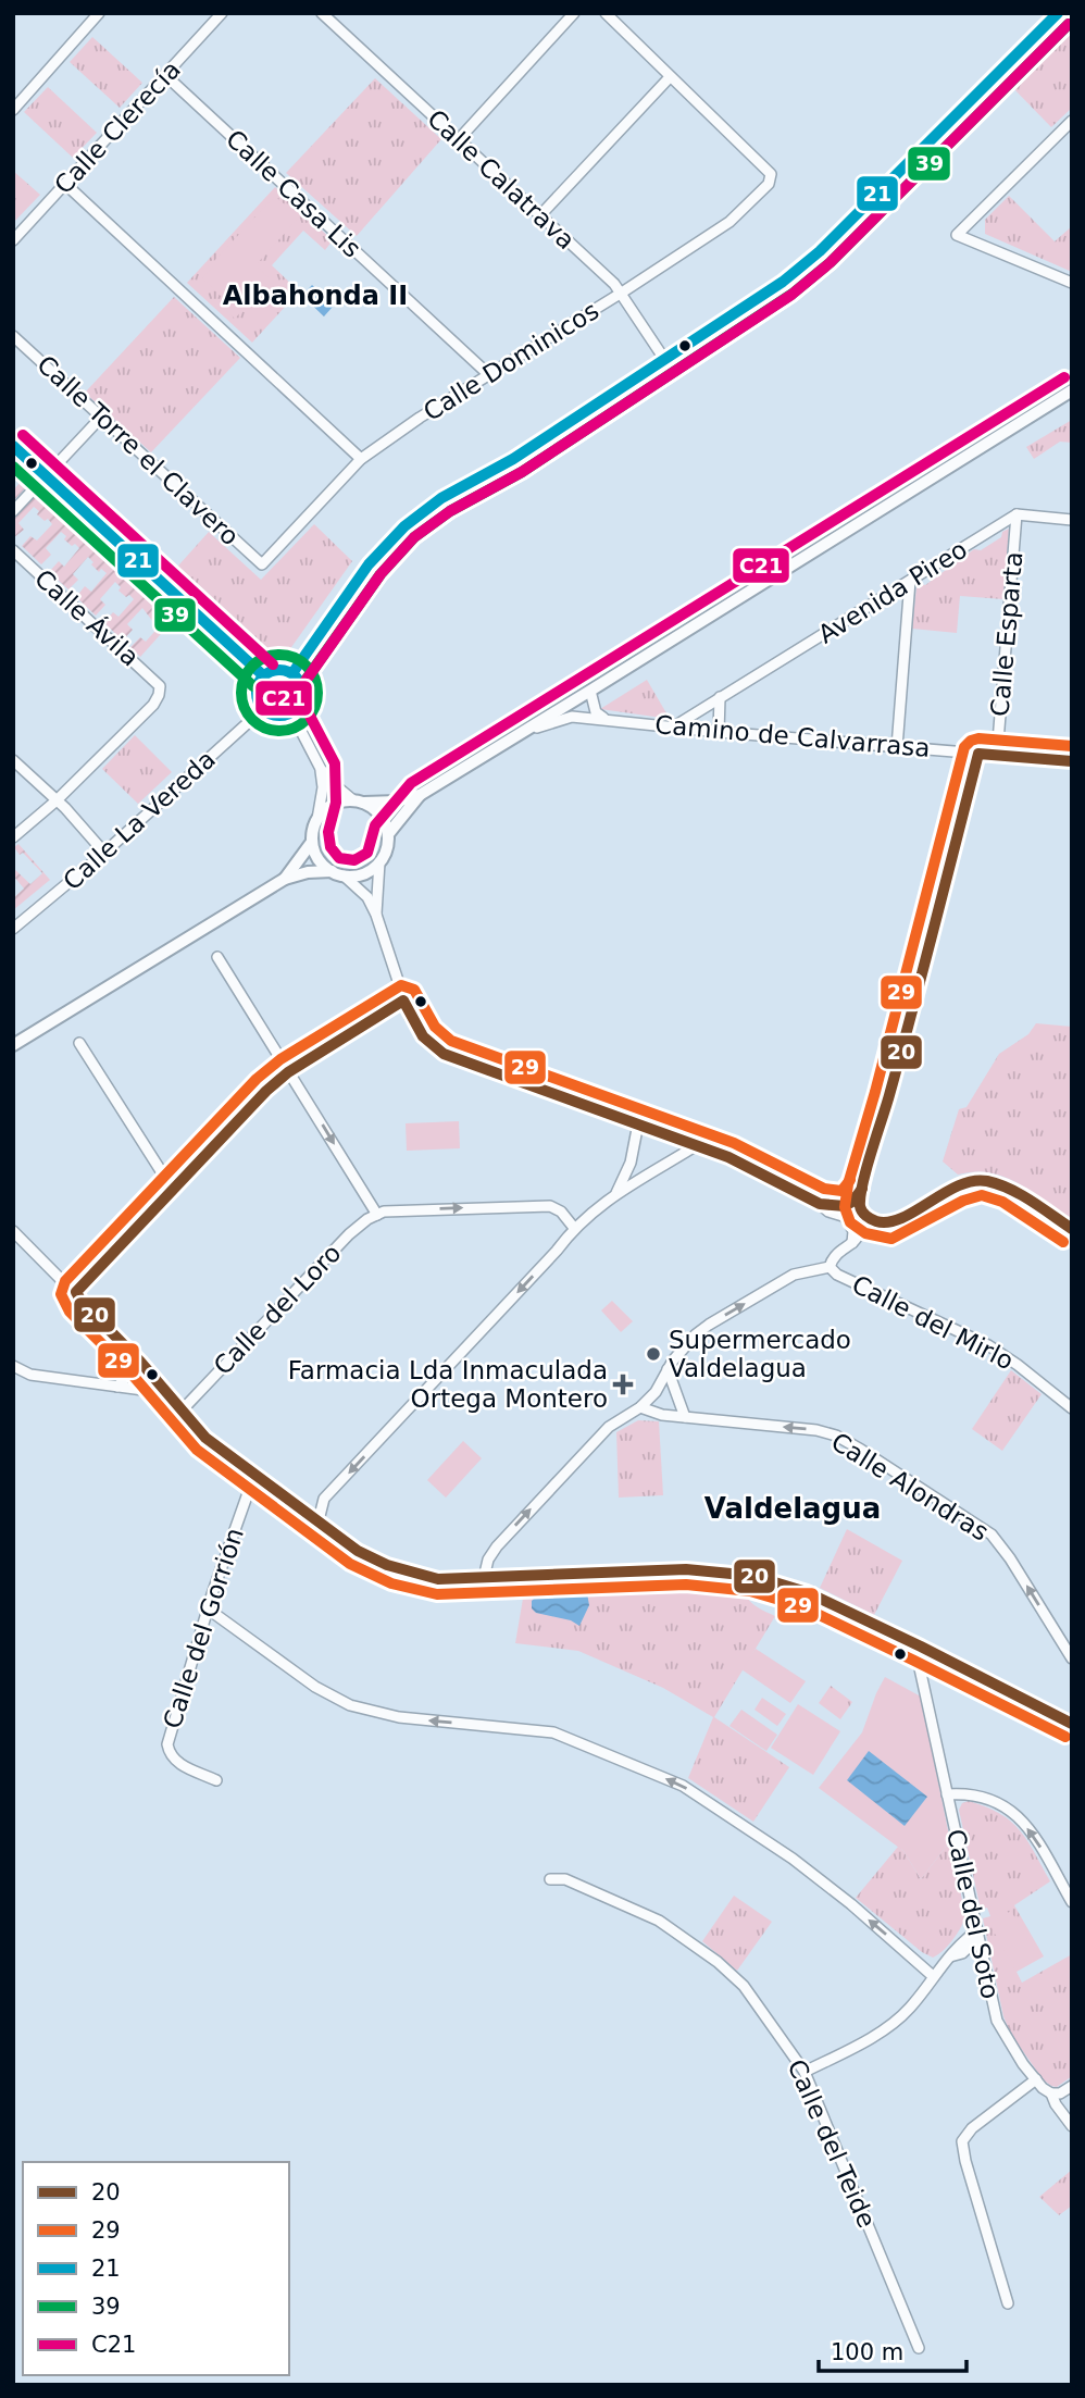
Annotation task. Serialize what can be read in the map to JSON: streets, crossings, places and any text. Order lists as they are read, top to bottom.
{
  "streets": {
    "street": [
      "Calle Clerecía",
      "Calle Calatrava",
      "Calle Casa Lis",
      "Calle Dominicos",
      "Calle Torre el Clavero",
      "Avenida Pireo",
      "Calle Ávila",
      "Calle Esparta",
      "Camino de Calvarrasa",
      "Calle La Vereda",
      "Calle del Loro",
      "Calle del Mirlo",
      "Calle Alondras",
      "Calle del Gorrión",
      "Calle del Soto",
      "Calle del Teide"
    ]
  },
  "crossings": [
    ["Calle Clerecía", "Calle Casa Lis"],
    ["Calle Calatrava", "Calle Dominicos"],
    ["Calle Casa Lis", "Calle Dominicos"],
    ["Calle Dominicos", "Calle Torre el Clavero"],
    ["Avenida Pireo", "Calle Esparta"],
    ["Avenida Pireo", "Camino de Calvarrasa"],
    ["Calle Esparta", "Camino de Calvarrasa"]
  ],
  "one_way": ["Calle Alondras"],
  "districts": ["Albahonda II", "Valdelagua"],
  "places": {
    "other": ["Supermercado Valdelagua"],
    "health": ["Farmacia Lda Inmaculada Ortega Montero"]
  },
  "lines": [
    "transit line 21",
    "transit line 39",
    "transit line C21",
    "transit line 29",
    "transit line 20"
  ],
  "legend": [
    "20",
    "29",
    "21",
    "39",
    "C21"
  ],
  "scale_bar": "100 m"
}
